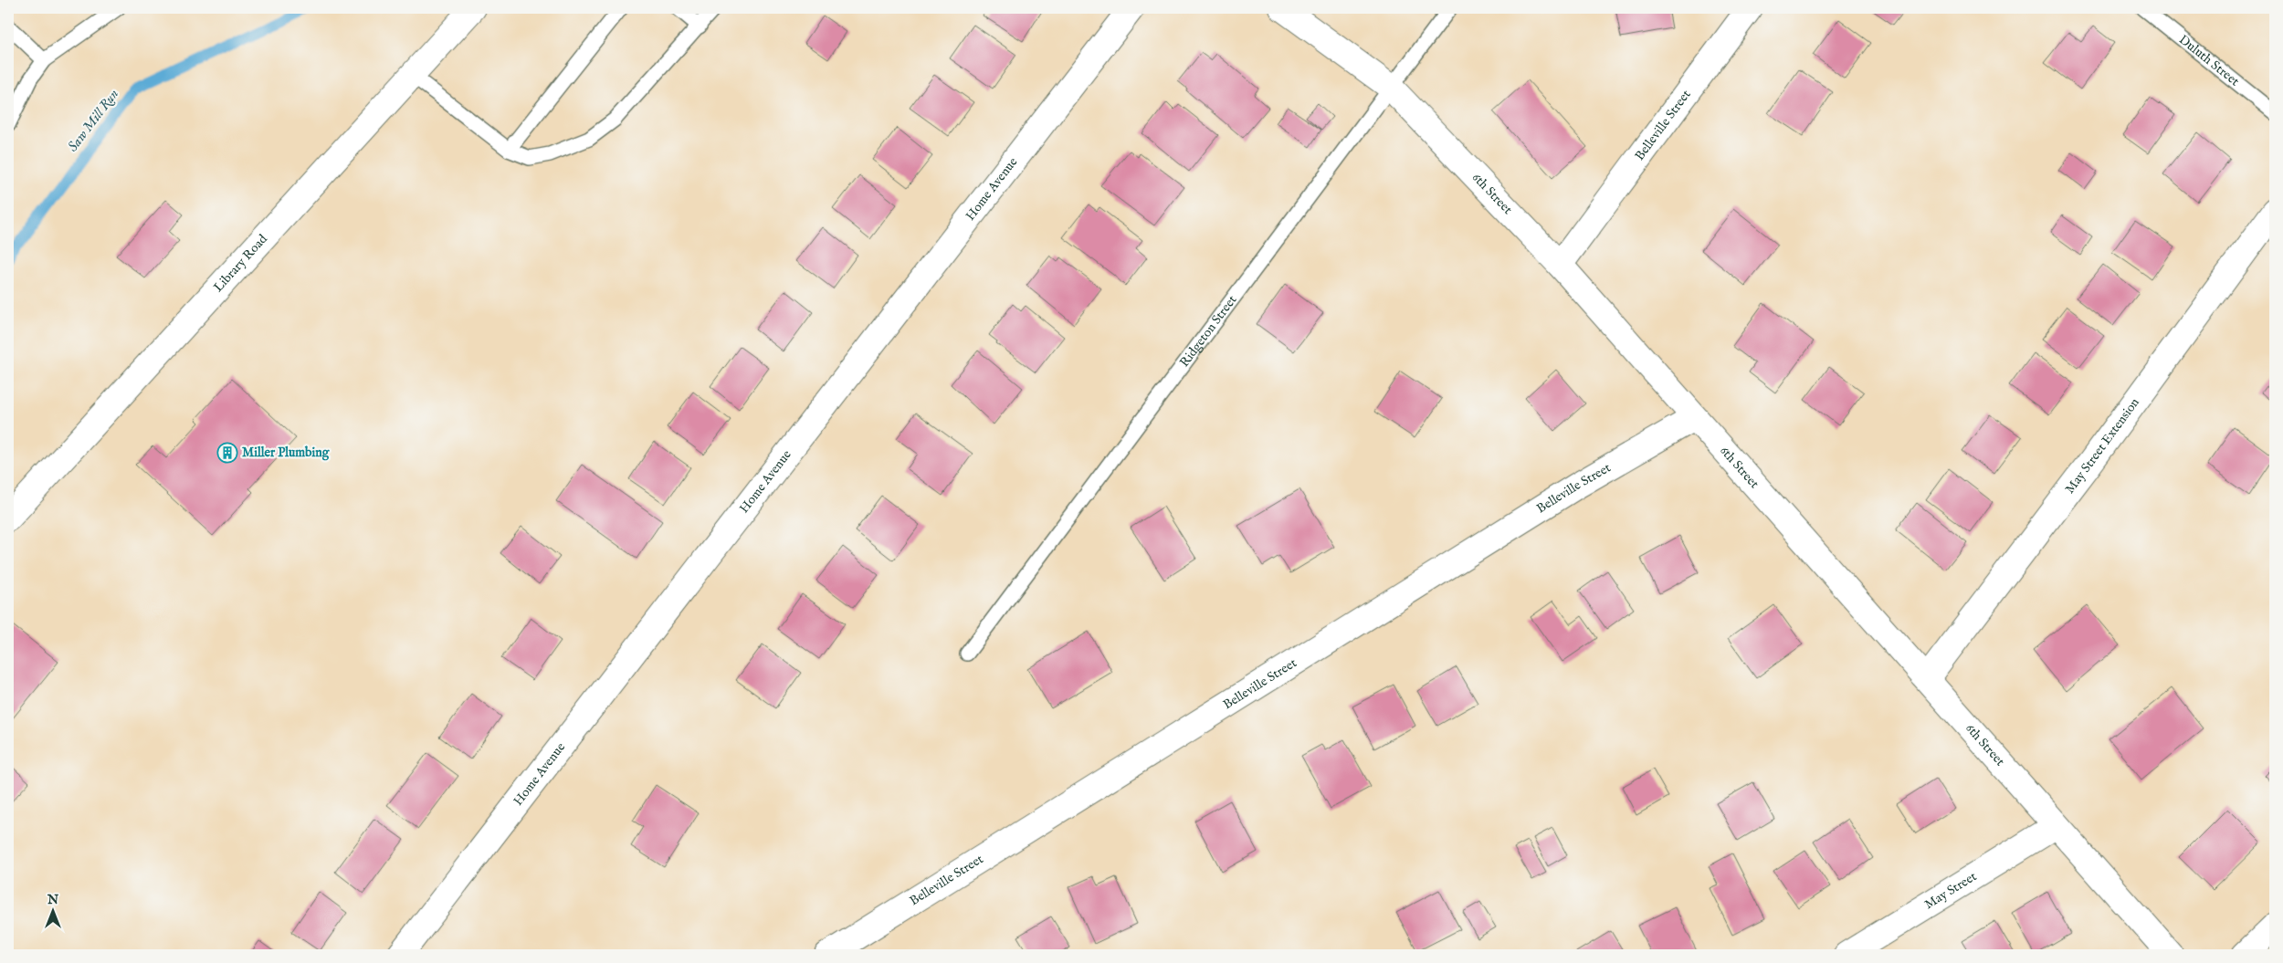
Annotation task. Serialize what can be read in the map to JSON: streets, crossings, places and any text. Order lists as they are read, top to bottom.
{
  "streets": {
    "street": [
      "Belleville Street",
      "Home Avenue",
      "6th Street",
      "Library Road",
      "May Street Extension",
      "May Street"
    ],
    "lane": ["Duluth Street", "Ridgeton Street"]
  },
  "crossings": [
    ["Belleville Street", "6th Street"],
    ["6th Street", "Ridgeton Street"],
    ["6th Street", "May Street Extension"],
    ["6th Street", "May Street"]
  ],
  "water": ["Saw Mill Run"],
  "places": {
    "building": ["Miller Plumbing"]
  },
  "north": "top"
}
